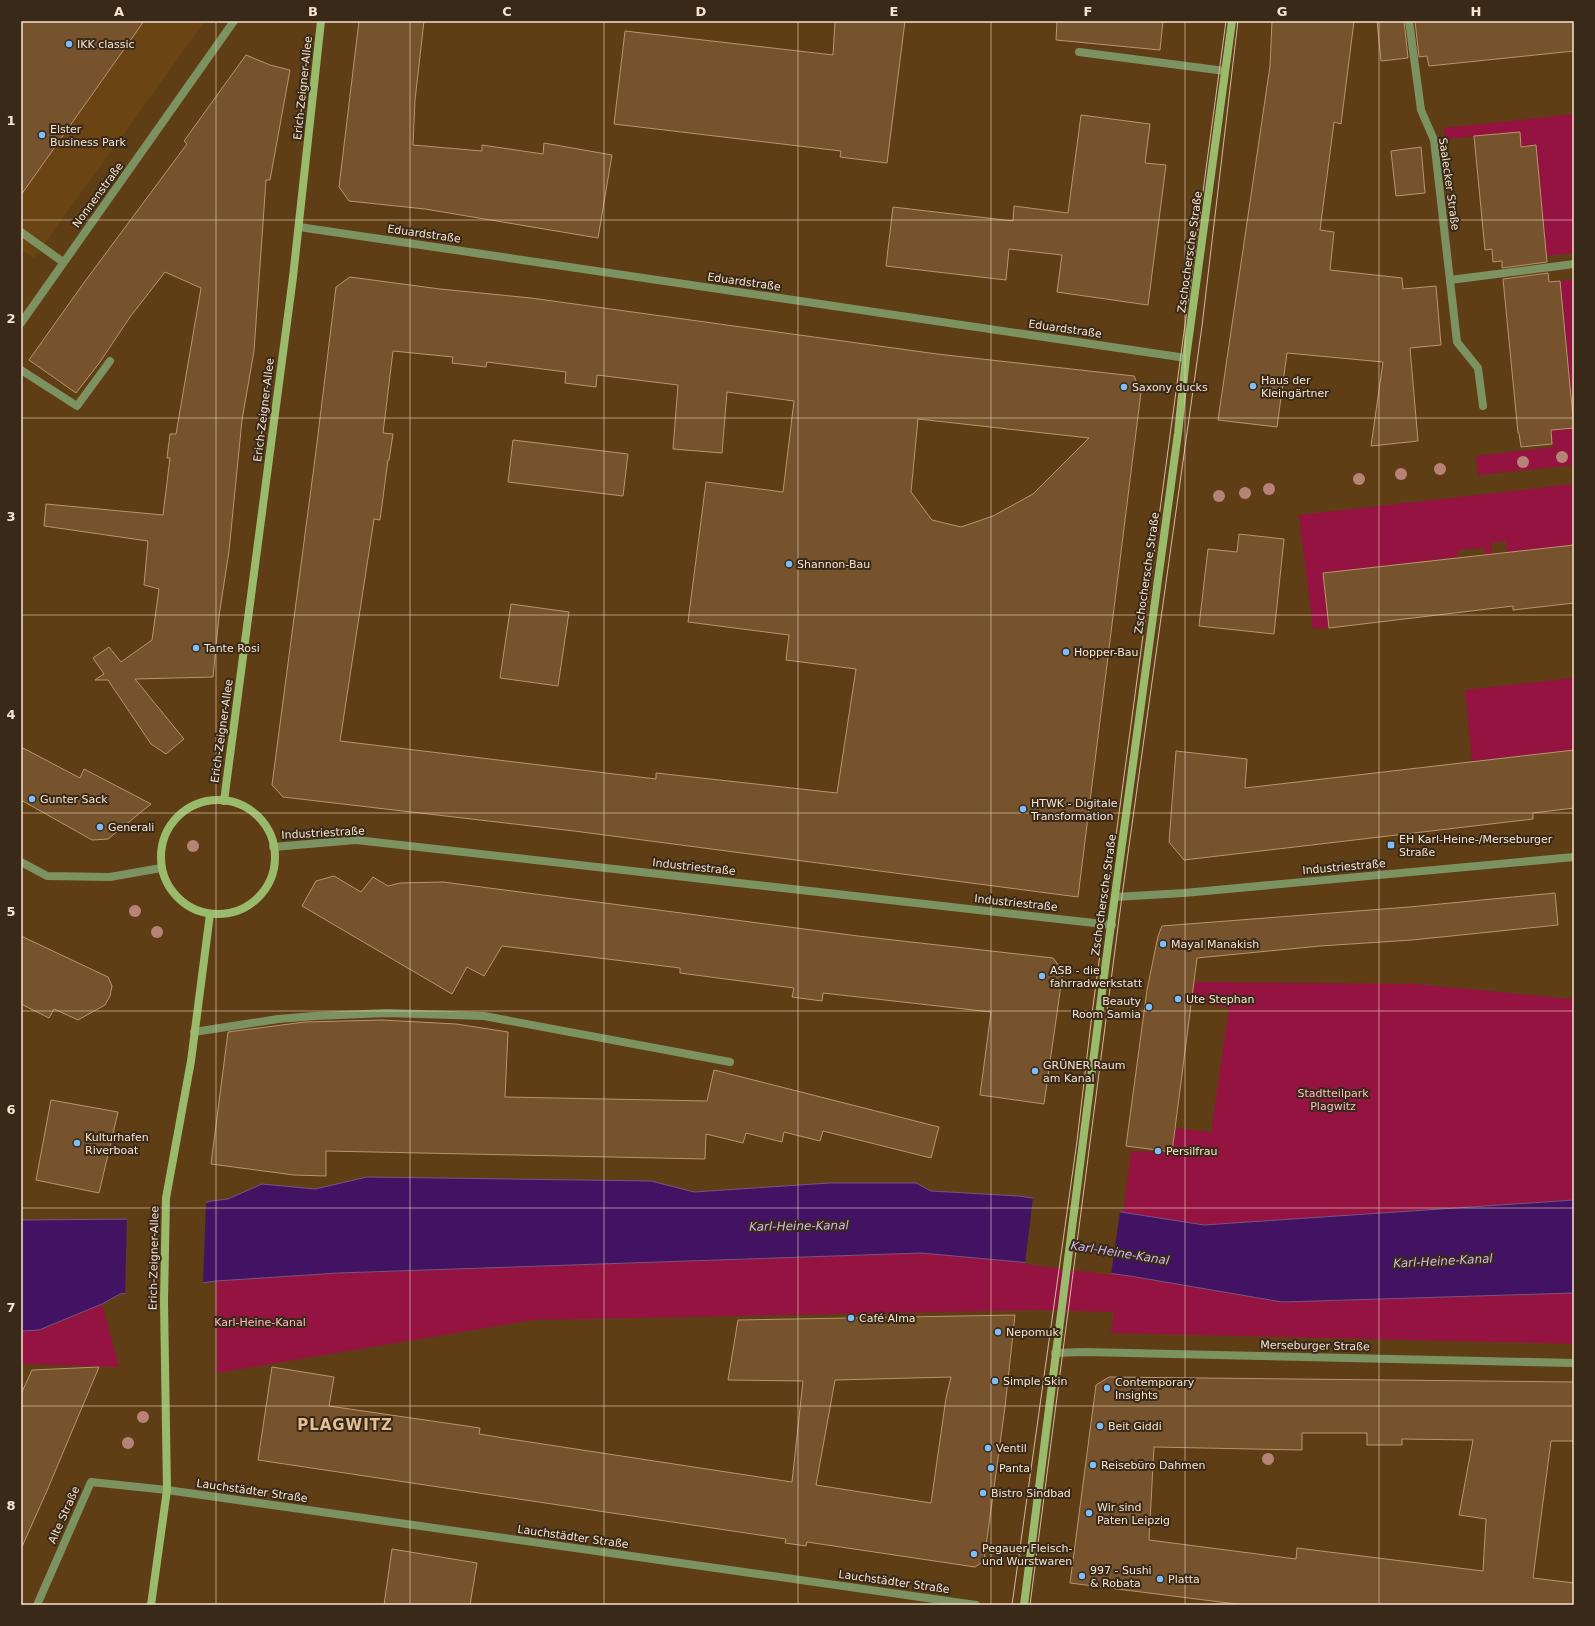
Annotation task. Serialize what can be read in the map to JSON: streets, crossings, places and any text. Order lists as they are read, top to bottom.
{
  "streets": {
    "street": [
      "Erich-Zeigner-Allee",
      "Saalecker Straße",
      "Nonnenstraße",
      "Eduardstraße",
      "Zschochersche Straße",
      "Industriestraße",
      "Merseburger Straße",
      "Lauchstädter Straße",
      "Alte Straße"
    ]
  },
  "crossings": [
    ["Erich-Zeigner-Allee", "Eduardstraße"],
    ["Erich-Zeigner-Allee", "Industriestraße"],
    ["Erich-Zeigner-Allee", "Lauchstädter Straße"],
    ["Erich-Zeigner-Allee", "Alte Straße"],
    ["Eduardstraße", "Zschochersche Straße"],
    ["Zschochersche Straße", "Industriestraße"],
    ["Zschochersche Straße", "Merseburger Straße"],
    ["Lauchstädter Straße", "Alte Straße"]
  ],
  "districts": ["PLAGWITZ"],
  "water": ["Karl-Heine-Kanal"],
  "parks": ["Stadtteilpark Plagwitz", "Karl-Heine-Kanal"],
  "places": {
    "other": [
      "IKK classic",
      "Elster Business Park",
      "Haus der Kleingärtner",
      "Saxony ducks",
      "Shannon-Bau",
      "Tante Rosi",
      "Hopper-Bau",
      "Gunter Sack",
      "HTWK - Digitale Transformation",
      "Generali",
      "Mayal Manakish",
      "ASB - die fahrradwerkstatt",
      "Ute Stephan",
      "Beauty Room Samia",
      "GRÜNER Raum am Kanal",
      "Kulturhafen Riverboat",
      "Persilfrau",
      "Café Alma",
      "Nepomuk",
      "Simple Skin",
      "Contemporary Insights",
      "Beit Giddi",
      "Ventil",
      "Reisebüro Dahmen",
      "Panta",
      "Bistro Sindbad",
      "Wir sind Paten Leipzig",
      "Pegauer Fleisch- und Wurstwaren",
      "997 - Sushi & Robata",
      "Platta"
    ],
    "transit": ["EH Karl-Heine-/Merseburger Straße"]
  },
  "grid": {
    "columns": [
      "A",
      "B",
      "C",
      "D",
      "E",
      "F",
      "G",
      "H"
    ],
    "rows": [
      "1",
      "2",
      "3",
      "4",
      "5",
      "6",
      "7",
      "8"
    ]
  }
}
